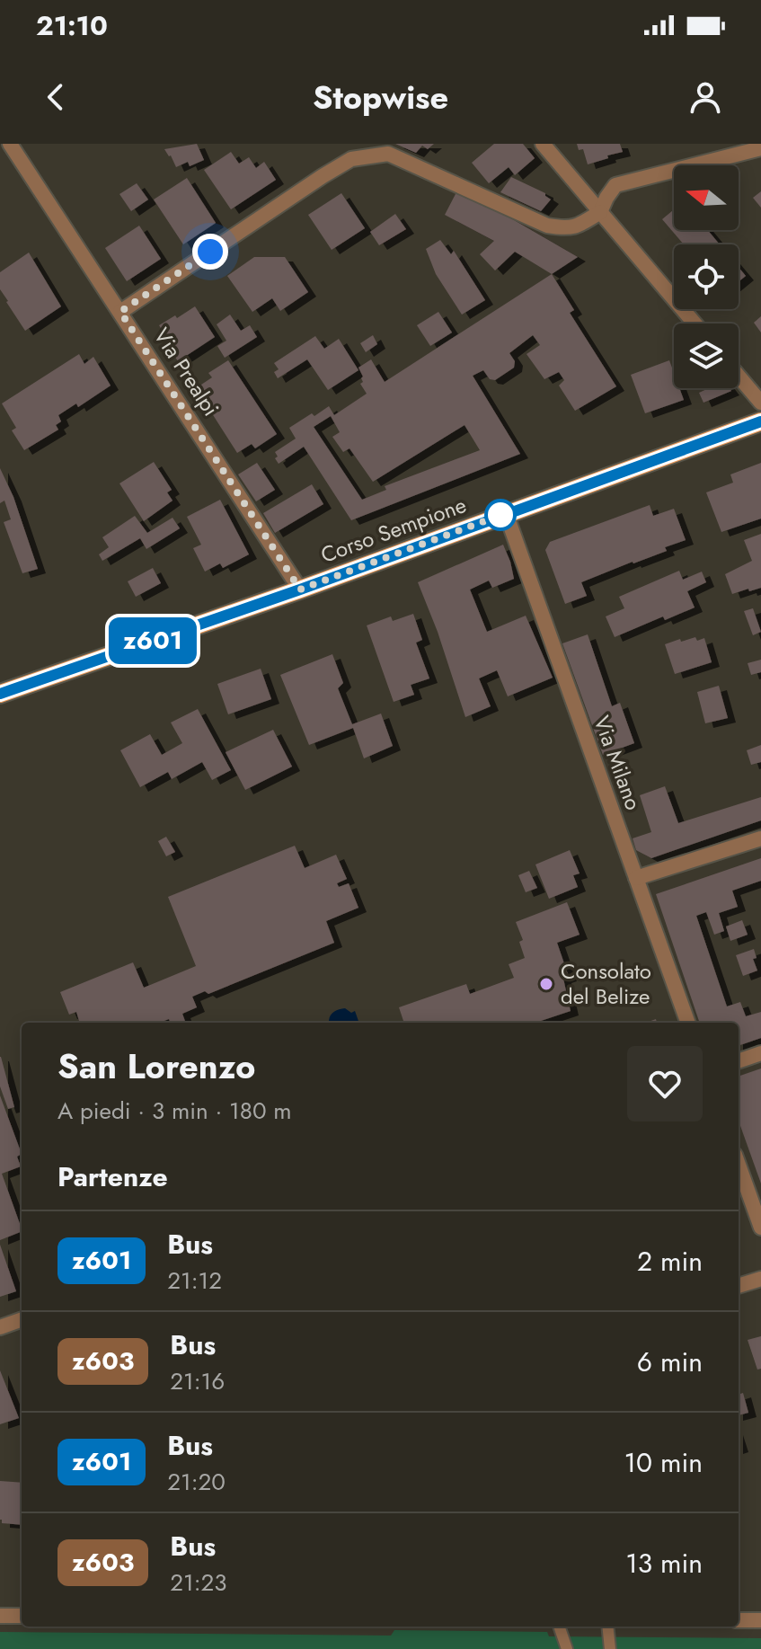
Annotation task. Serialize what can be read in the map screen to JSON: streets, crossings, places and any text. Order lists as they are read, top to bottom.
{
  "streets": {
    "main road": ["Corso Sempione"],
    "street": ["Via Prealpi", "Via Milano"]
  },
  "crossings": [
    ["Via Prealpi", "Corso Sempione"],
    ["Corso Sempione", "Via Milano"]
  ],
  "places": ["Consolato del Belize"],
  "lines": ["bus line z601"],
  "north": "left",
  "page": {
    "status": "21:10",
    "header": "Stopwise",
    "on_map": "z601",
    "heading": [
      ["San Lorenzo", "A piedi · 3 min · 180 m"],
      "Partenze"
    ],
    "list": [
      {
        "mark": "z601",
        "name": "Bus",
        "note": "21:12",
        "value": "2 min"
      },
      {
        "mark": "z603",
        "name": "Bus",
        "note": "21:16",
        "value": "6 min"
      },
      {
        "mark": "z601",
        "name": "Bus",
        "note": "21:20",
        "value": "10 min"
      },
      {
        "mark": "z603",
        "name": "Bus",
        "note": "21:23",
        "value": "13 min"
      }
    ]
  }
}
